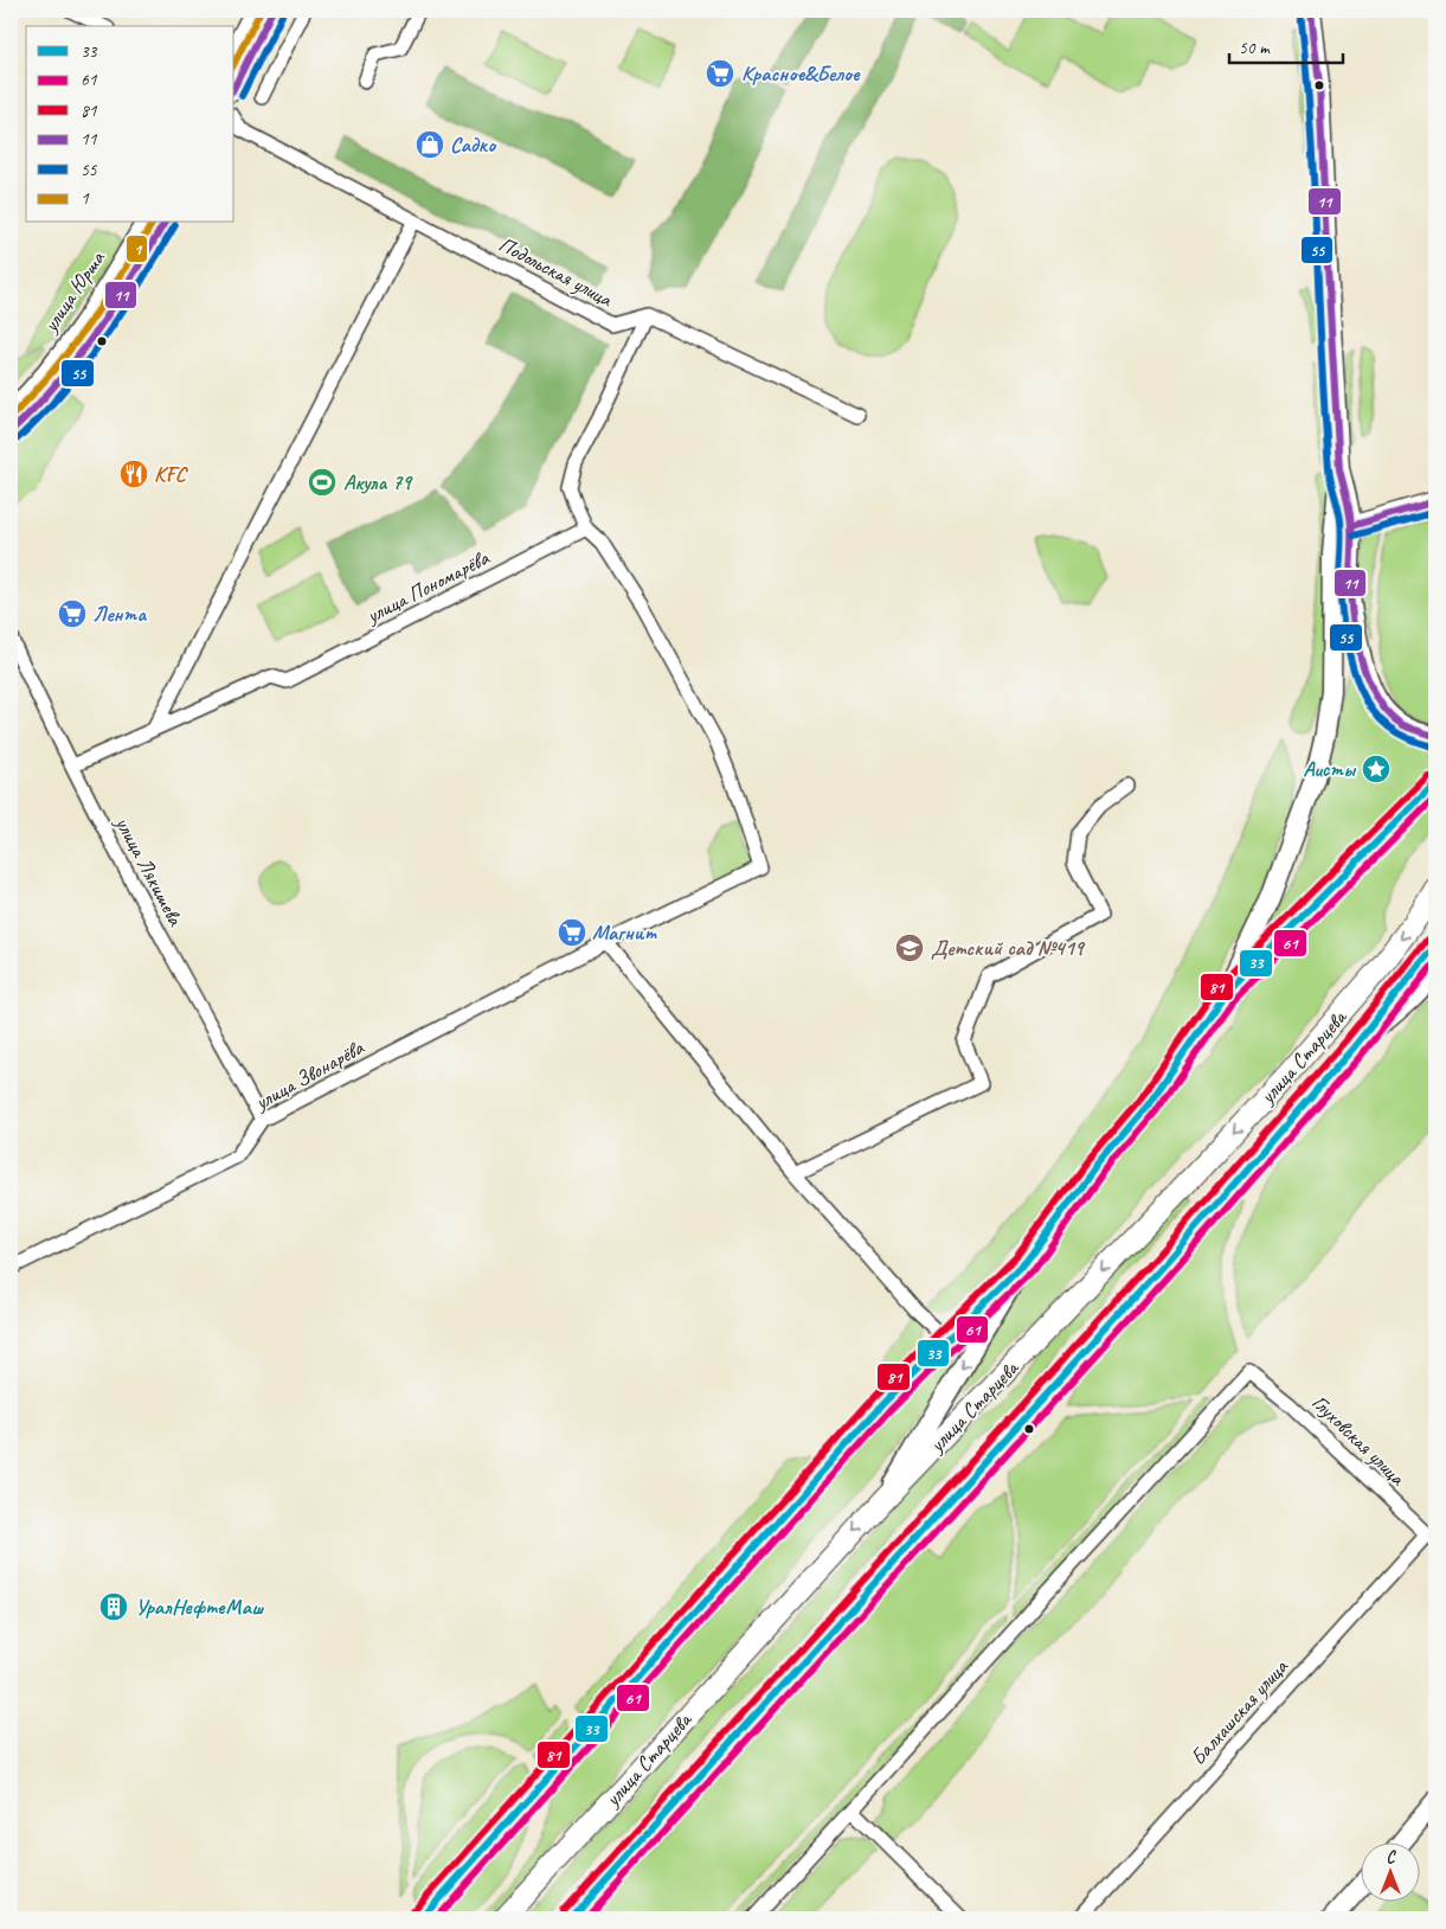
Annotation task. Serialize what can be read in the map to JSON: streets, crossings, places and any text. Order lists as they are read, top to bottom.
{
  "streets": {
    "main road": ["улица Юрша", "улица Старцева"],
    "street": [
      "Подольская улица",
      "улица Пономарёва",
      "улица Лякишева",
      "улица Звонарёва",
      "Глуховская улица",
      "Балхашская улица"
    ]
  },
  "crossings": [
    ["улица Пономарёва", "улица Лякишева"],
    ["улица Пономарёва", "улица Звонарёва"],
    ["улица Лякишева", "улица Звонарёва"],
    ["Глуховская улица", "Балхашская улица"]
  ],
  "places": {
    "supermarket": ["Красное&Белое", "Лента", "Магнит"],
    "shop": ["Садко"],
    "restaurant": ["KFC"],
    "sports": ["Акула 79"],
    "place": ["Аисты"],
    "school or university": ["Детский сад №419"],
    "building": ["УралНефтеМаш"]
  },
  "lines": [
    "transit line 11",
    "transit line 1",
    "transit line 55",
    "transit line 81",
    "transit line 33",
    "transit line 61"
  ],
  "legend": [
    "33",
    "61",
    "81",
    "11",
    "55",
    "1"
  ],
  "scale_bar": "50 m",
  "north": "top"
}
